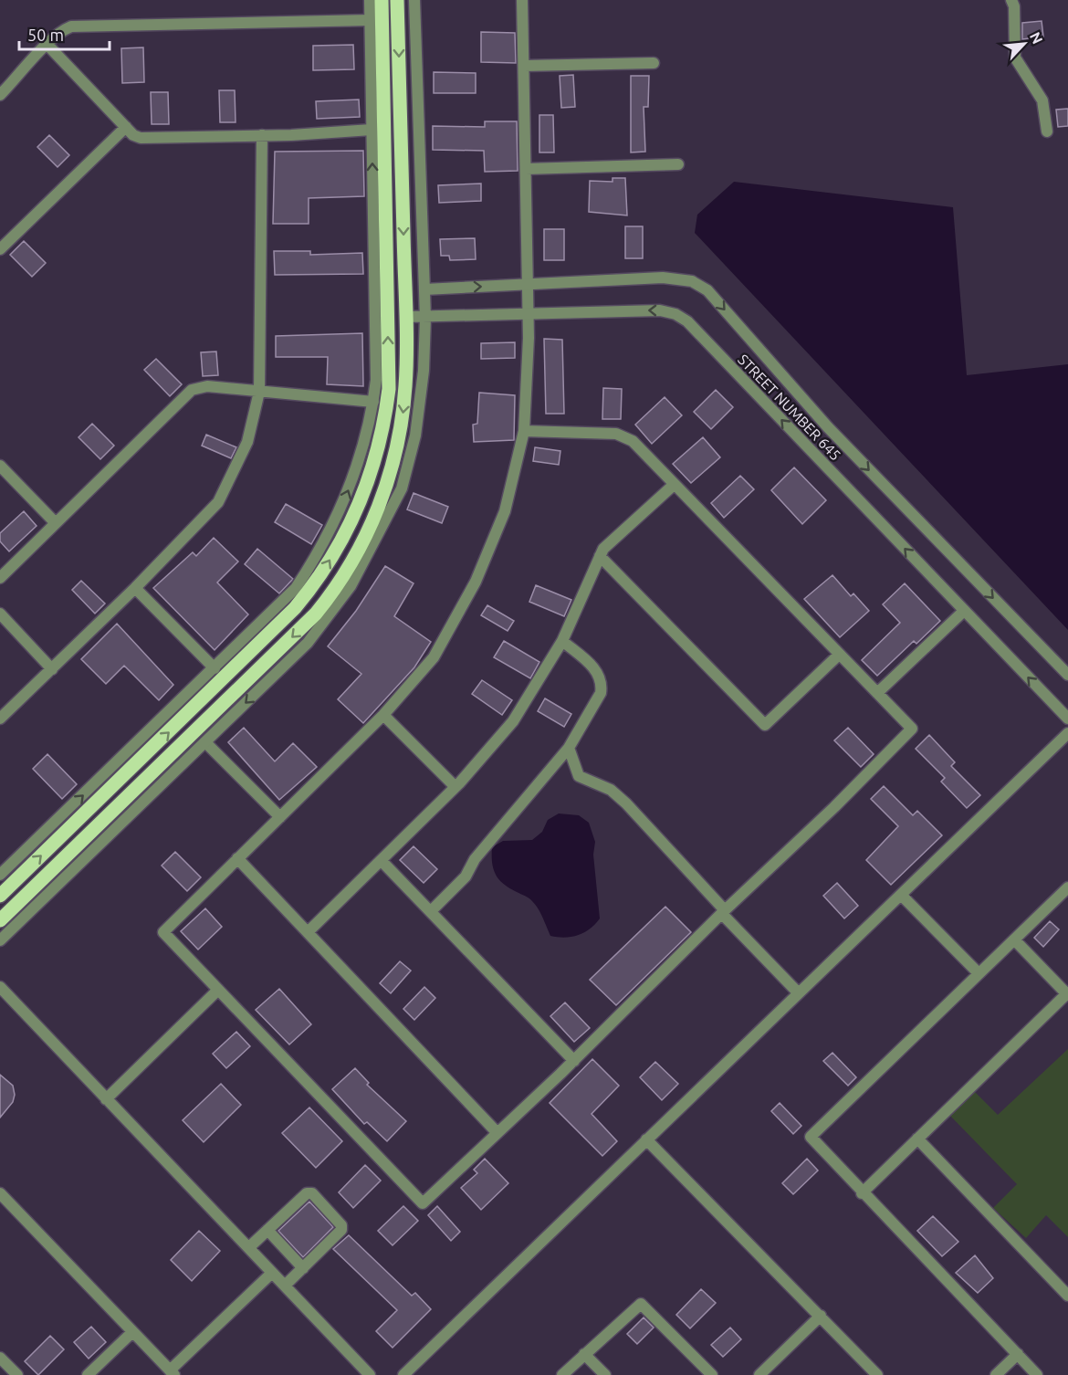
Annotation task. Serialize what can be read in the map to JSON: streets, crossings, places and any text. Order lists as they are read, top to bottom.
{
  "streets": {
    "street": ["STREET NUMBER 645"]
  },
  "scale_bar": "50 m",
  "north": "top right"
}
